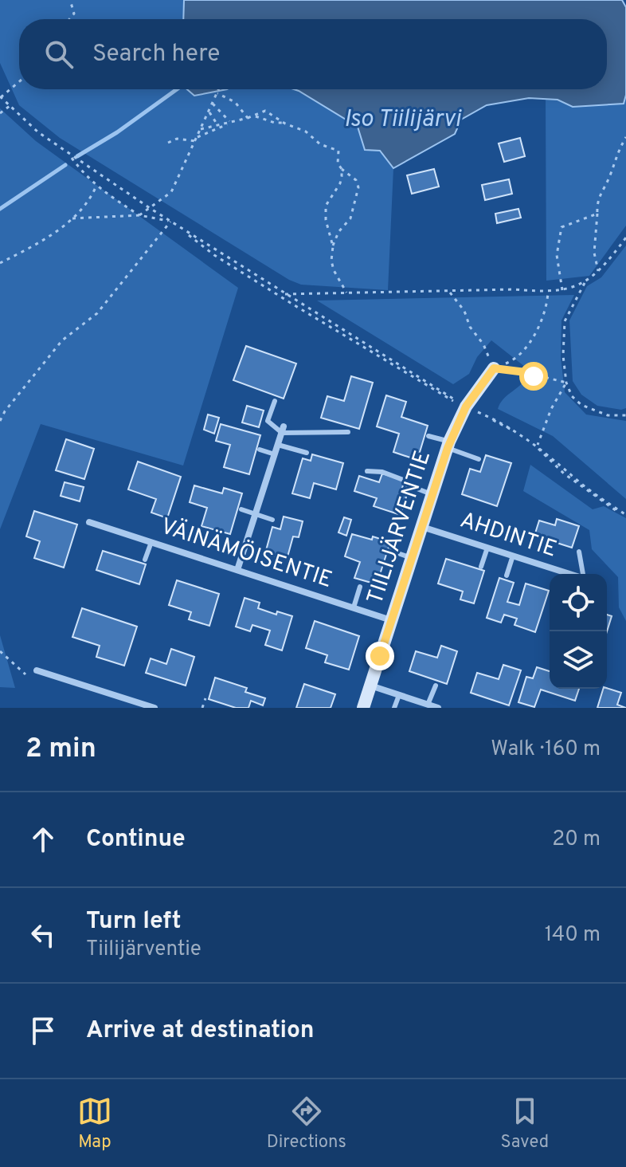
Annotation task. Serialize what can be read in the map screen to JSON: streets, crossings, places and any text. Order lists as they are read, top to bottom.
{
  "streets": {
    "street": ["TIILIJÄRVENTIE", "AHDINTIE", "VÄINÄMÖISENTIE"]
  },
  "crossings": [
    ["TIILIJÄRVENTIE", "AHDINTIE"],
    ["TIILIJÄRVENTIE", "VÄINÄMÖISENTIE"]
  ],
  "water": ["Iso Tiilijärvi"],
  "page": {
    "search": "Search here",
    "heading": ["2 min", "Walk · 160 m"],
    "list": [
      ["Continue", "20 m"],
      ["Turn left", "Tiilijärventie", "140 m"],
      "Arrive at destination"
    ],
    "nav": ["Map", "Directions", "Saved"]
  }
}
